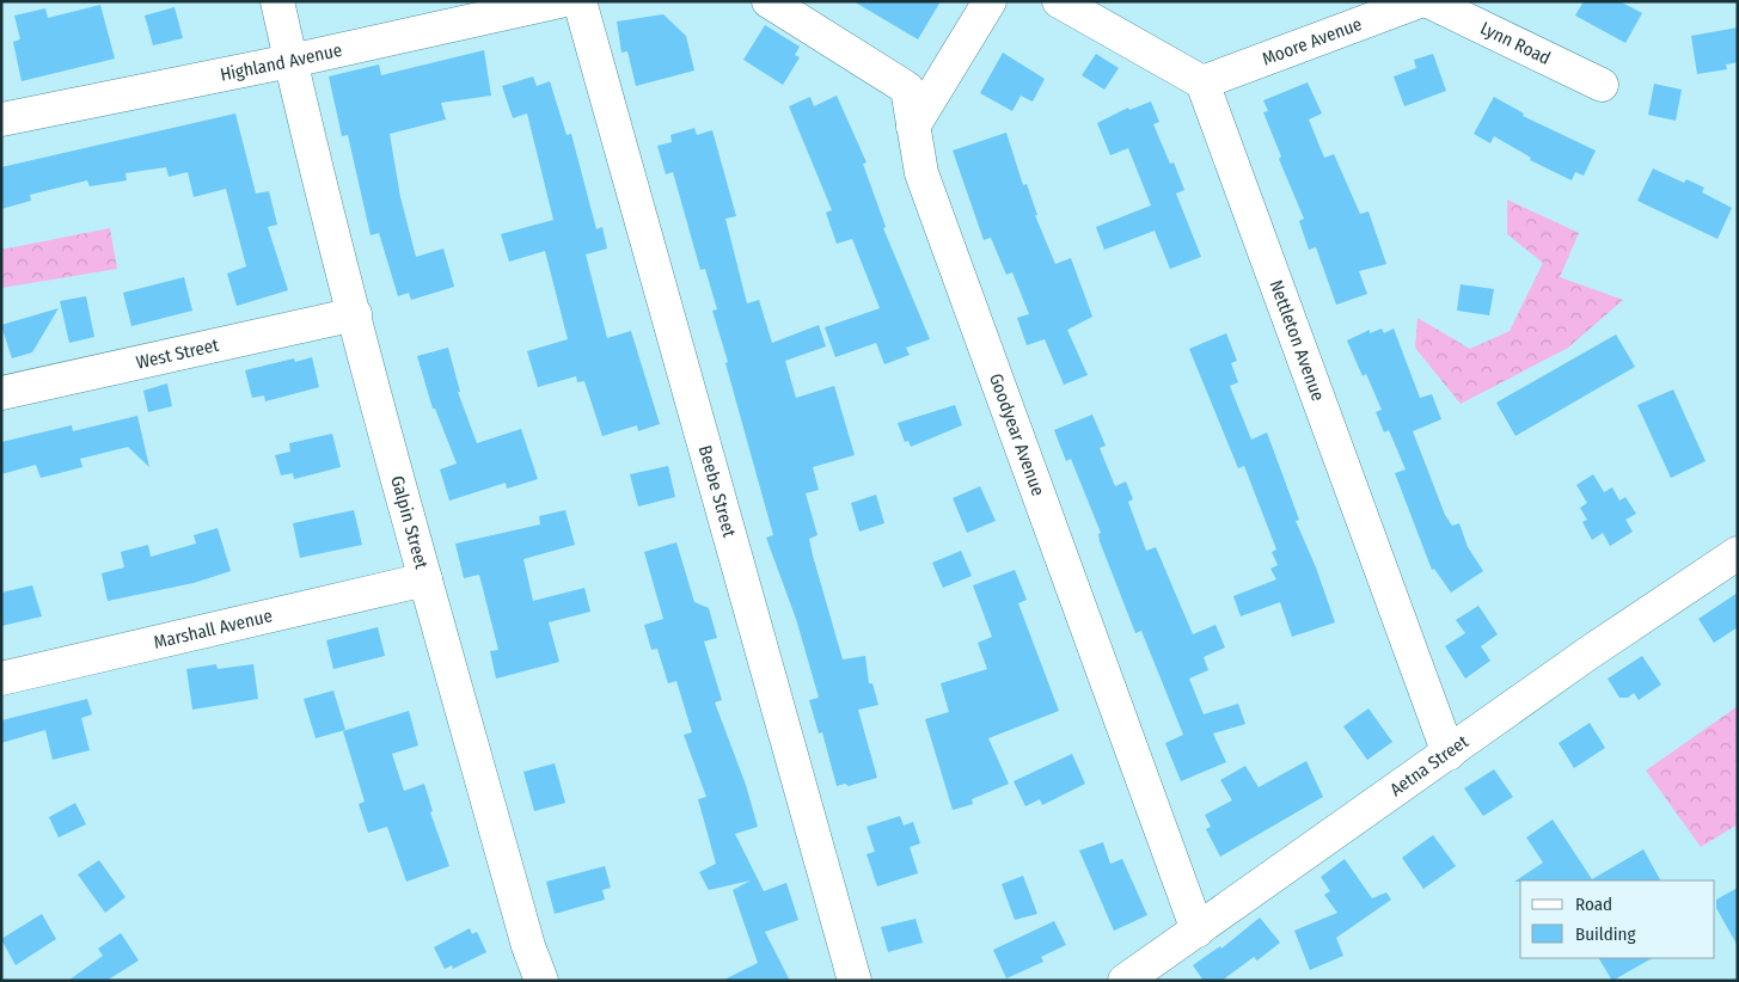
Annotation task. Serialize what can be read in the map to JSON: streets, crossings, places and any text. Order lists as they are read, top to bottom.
{
  "streets": {
    "street": [
      "Moore Avenue",
      "Lynn Road",
      "Highland Avenue",
      "Nettleton Avenue",
      "West Street",
      "Goodyear Avenue",
      "Beebe Street",
      "Galpin Street",
      "Marshall Avenue",
      "Aetna Street"
    ]
  },
  "crossings": [
    ["Moore Avenue", "Nettleton Avenue"],
    ["Highland Avenue", "Galpin Street"],
    ["Nettleton Avenue", "Aetna Street"],
    ["West Street", "Galpin Street"],
    ["Goodyear Avenue", "Aetna Street"],
    ["Galpin Street", "Marshall Avenue"]
  ],
  "legend": ["Road", "Building"]
}
